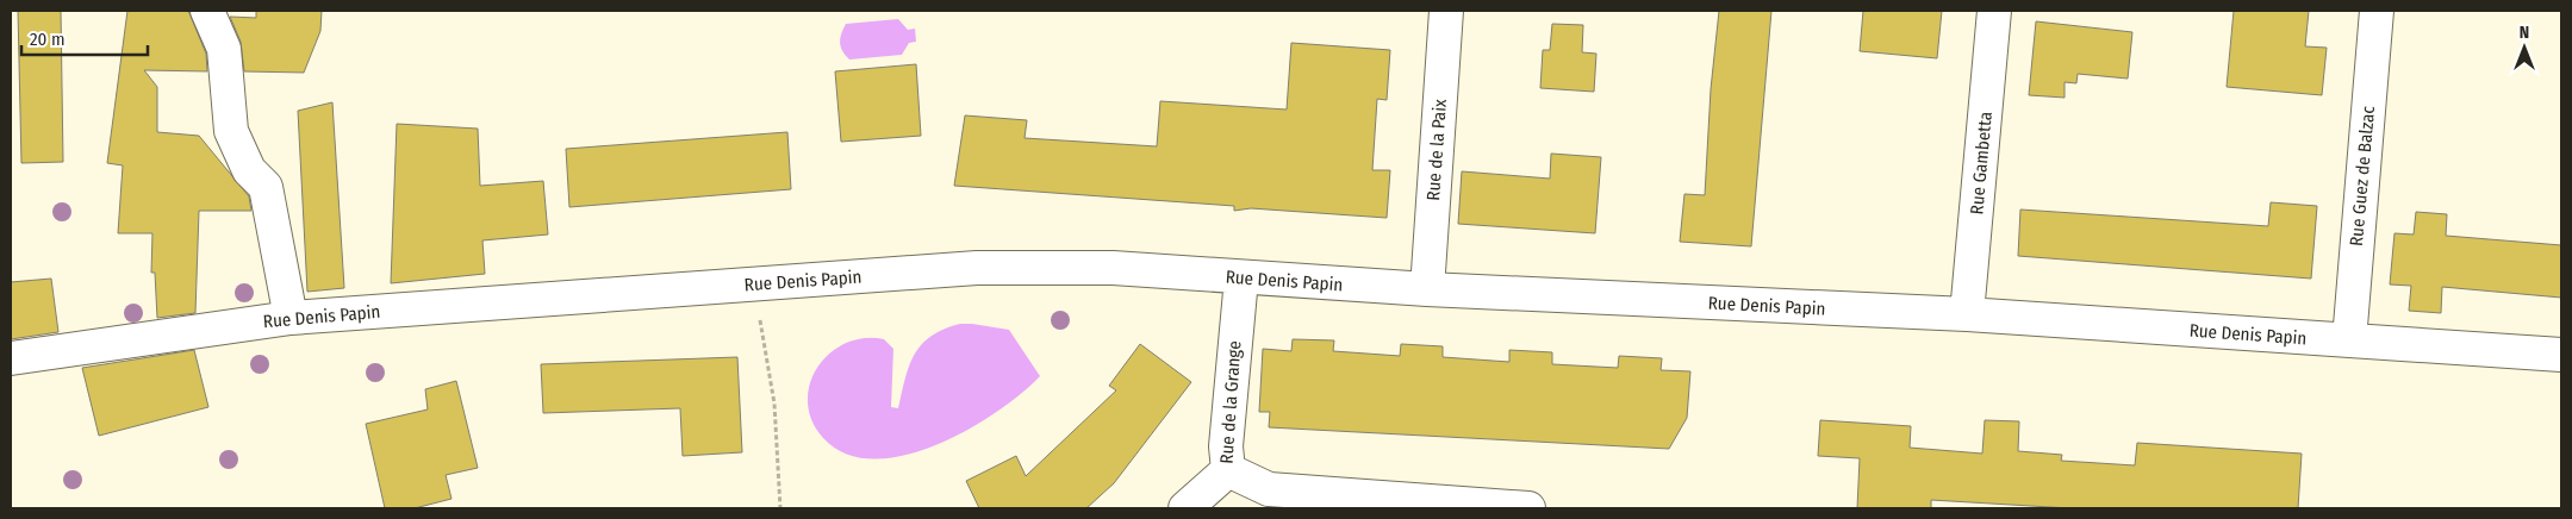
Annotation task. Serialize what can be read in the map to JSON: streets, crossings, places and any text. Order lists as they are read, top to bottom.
{
  "streets": {
    "street": [
      "Rue de la Paix",
      "Rue Gambetta",
      "Rue Guez de Balzac",
      "Rue Denis Papin",
      "Rue de la Grange"
    ]
  },
  "crossings": [
    ["Rue de la Paix", "Rue Denis Papin"],
    ["Rue Gambetta", "Rue Denis Papin"],
    ["Rue Guez de Balzac", "Rue Denis Papin"],
    ["Rue Denis Papin", "Rue de la Grange"]
  ],
  "scale_bar": "20 m",
  "north": "top"
}
